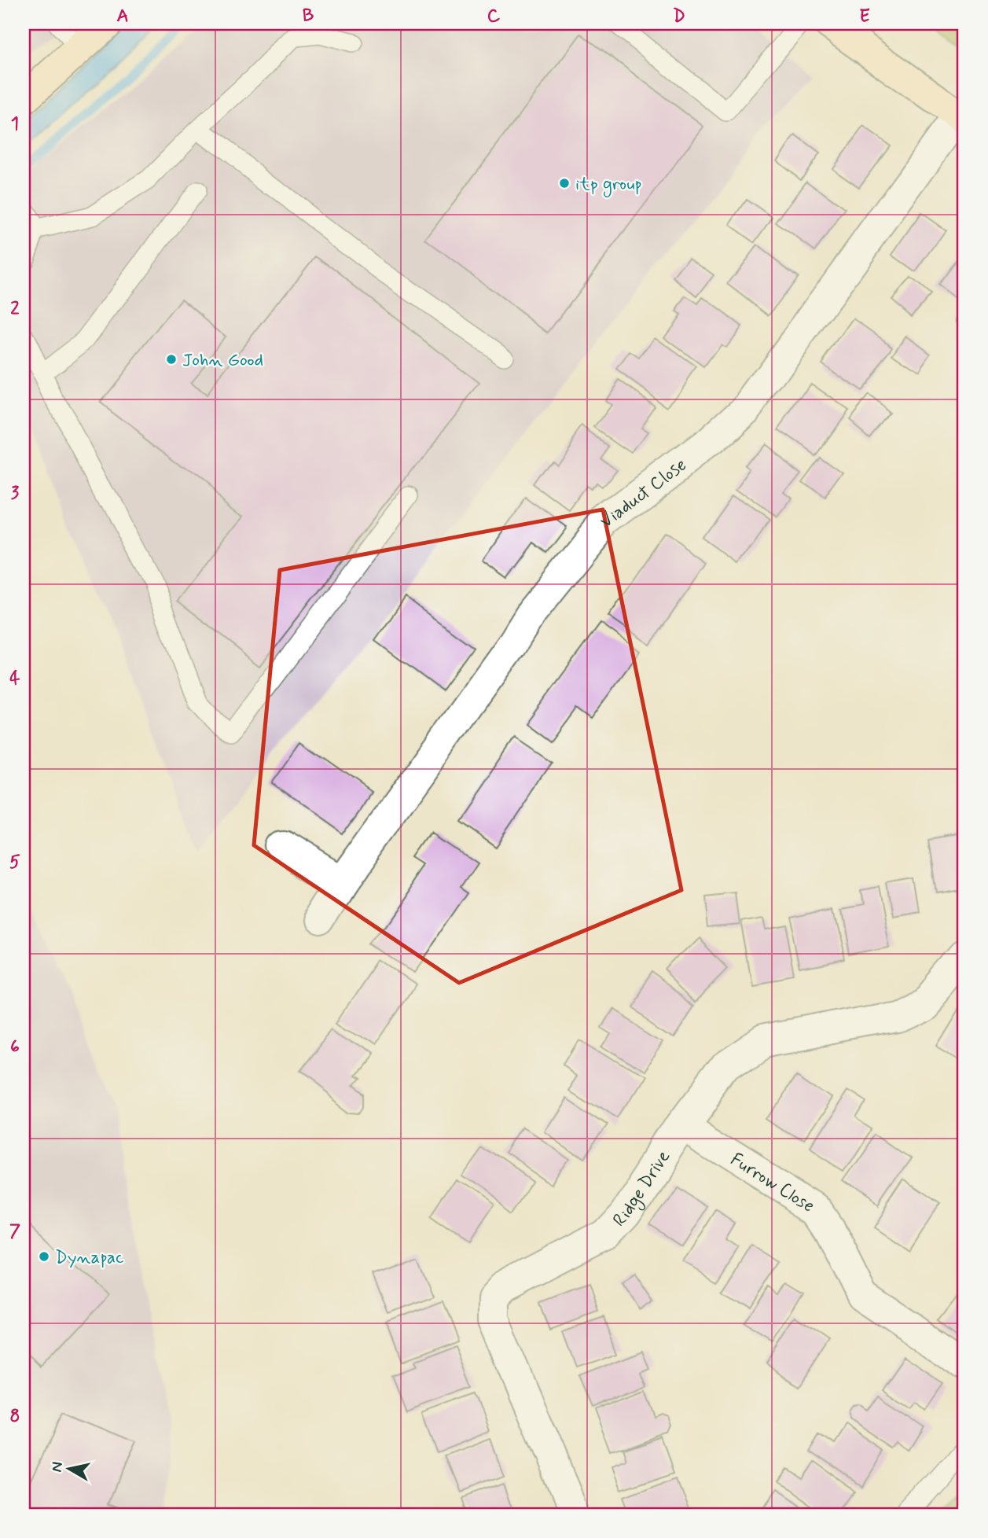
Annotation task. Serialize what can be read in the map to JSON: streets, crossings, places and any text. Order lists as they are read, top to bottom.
{
  "streets": {
    "street": ["Viaduct Close", "Furrow Close", "Ridge Drive"]
  },
  "crossings": [
    ["Furrow Close", "Ridge Drive"]
  ],
  "places": ["itp group", "John Good", "Dynapac"],
  "north": "left",
  "grid": {
    "columns": [
      "A",
      "B",
      "C",
      "D",
      "E"
    ],
    "rows": [
      "1",
      "2",
      "3",
      "4",
      "5",
      "6",
      "7",
      "8"
    ]
  }
}
